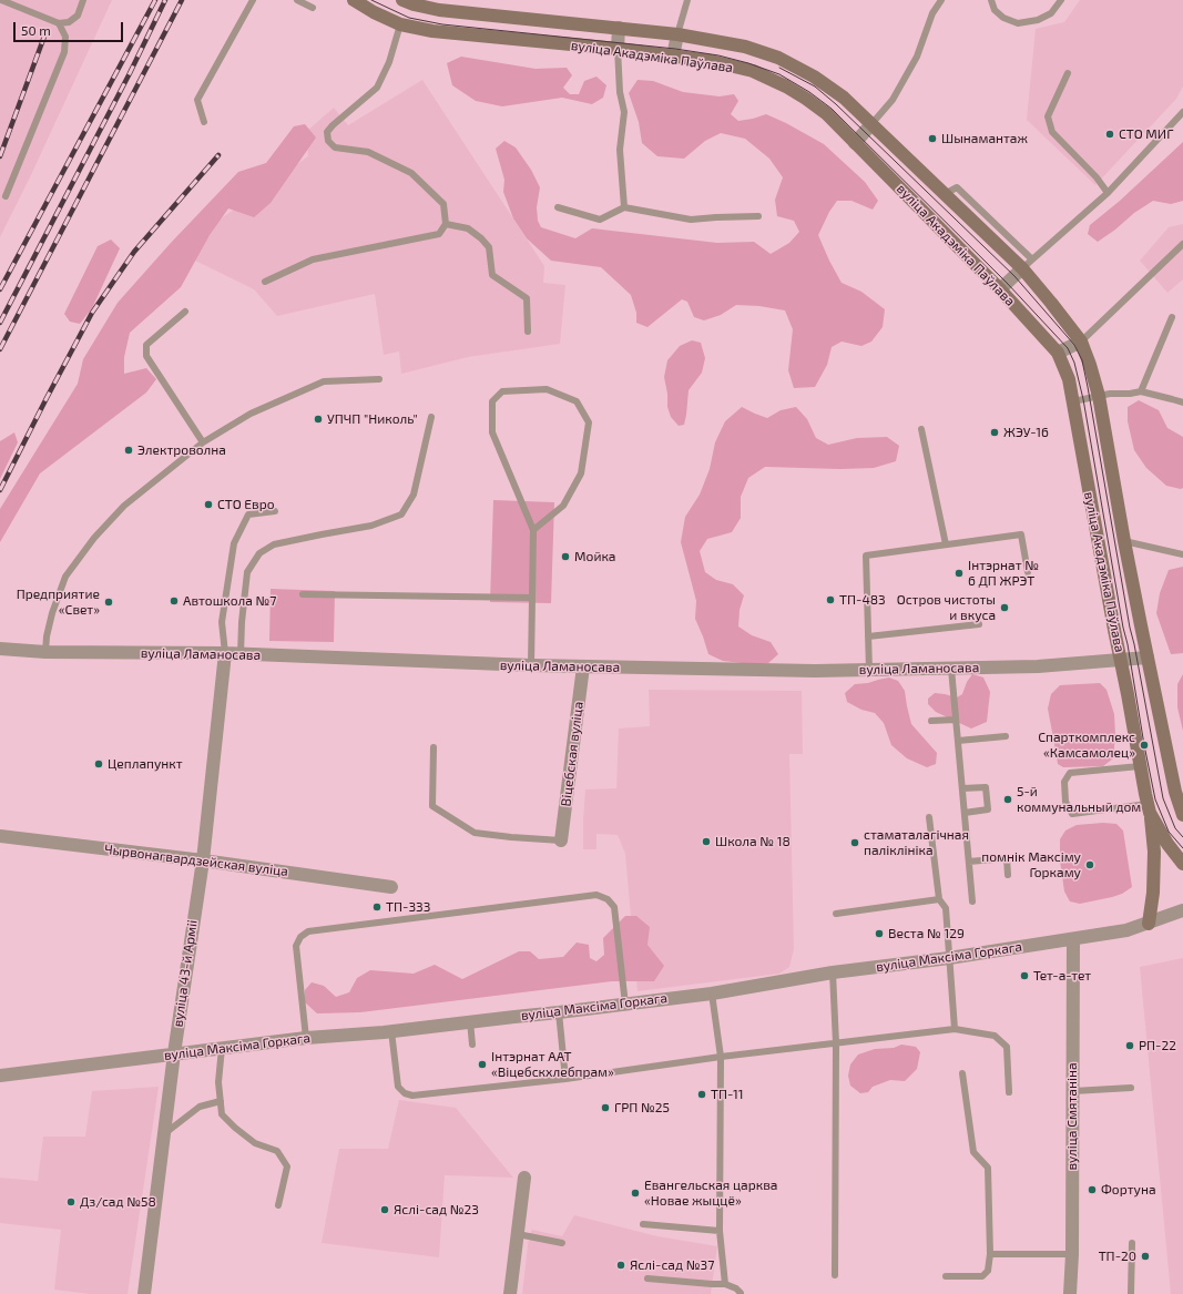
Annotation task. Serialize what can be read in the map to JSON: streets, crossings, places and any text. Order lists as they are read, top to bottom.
{
  "streets": {
    "main road": ["вуліца Акадэміка Паўлава"],
    "street": [
      "вуліца Ламаносава",
      "Віцебская вуліца",
      "Чырвонагвардзейская вуліца",
      "вуліца Максіма Горкага",
      "вуліца 43-й Арміі",
      "вуліца Смятаніна"
    ]
  },
  "crossings": [
    ["вуліца Акадэміка Паўлава", "вуліца Ламаносава"],
    ["вуліца Ламаносава", "Віцебская вуліца"],
    ["вуліца Ламаносава", "вуліца 43-й Арміі"],
    ["Чырвонагвардзейская вуліца", "вуліца 43-й Арміі"],
    ["вуліца Максіма Горкага", "вуліца 43-й Арміі"],
    ["вуліца Максіма Горкага", "вуліца Смятаніна"]
  ],
  "places": [
    "СТО МИГ",
    "Шынамантаж",
    "УПЧП \"Николь\"",
    "ЖЭУ-16",
    "Электроволна",
    "СТО Евро",
    "Мойка",
    "Інтэрнат № 6 ДП ЖРЭТ",
    "ТП-483",
    "Автошкола №7",
    "Предприятие «Свет»",
    "Остров чистоты и вкуса",
    "Спарткомплекс «Камсамолец»",
    "Цеплапункт",
    "5-й коммунальный дом",
    "Школа № 18",
    "стаматалагічная паліклініка",
    "помнік Максіму Горкаму",
    "ТП-333",
    "Веста № 129",
    "Тет-а-тет",
    "РП-22",
    "Інтэрнат ААТ «Віцебскхлебпрам»",
    "ТП-11",
    "ГРП №25",
    "Фортуна",
    "Евангельская царква «Новае жыццё»",
    "Дз/сад №58",
    "Яслі-сад №23",
    "ТП-20",
    "Яслі-сад №37"
  ],
  "scale_bar": "50 m"
}
